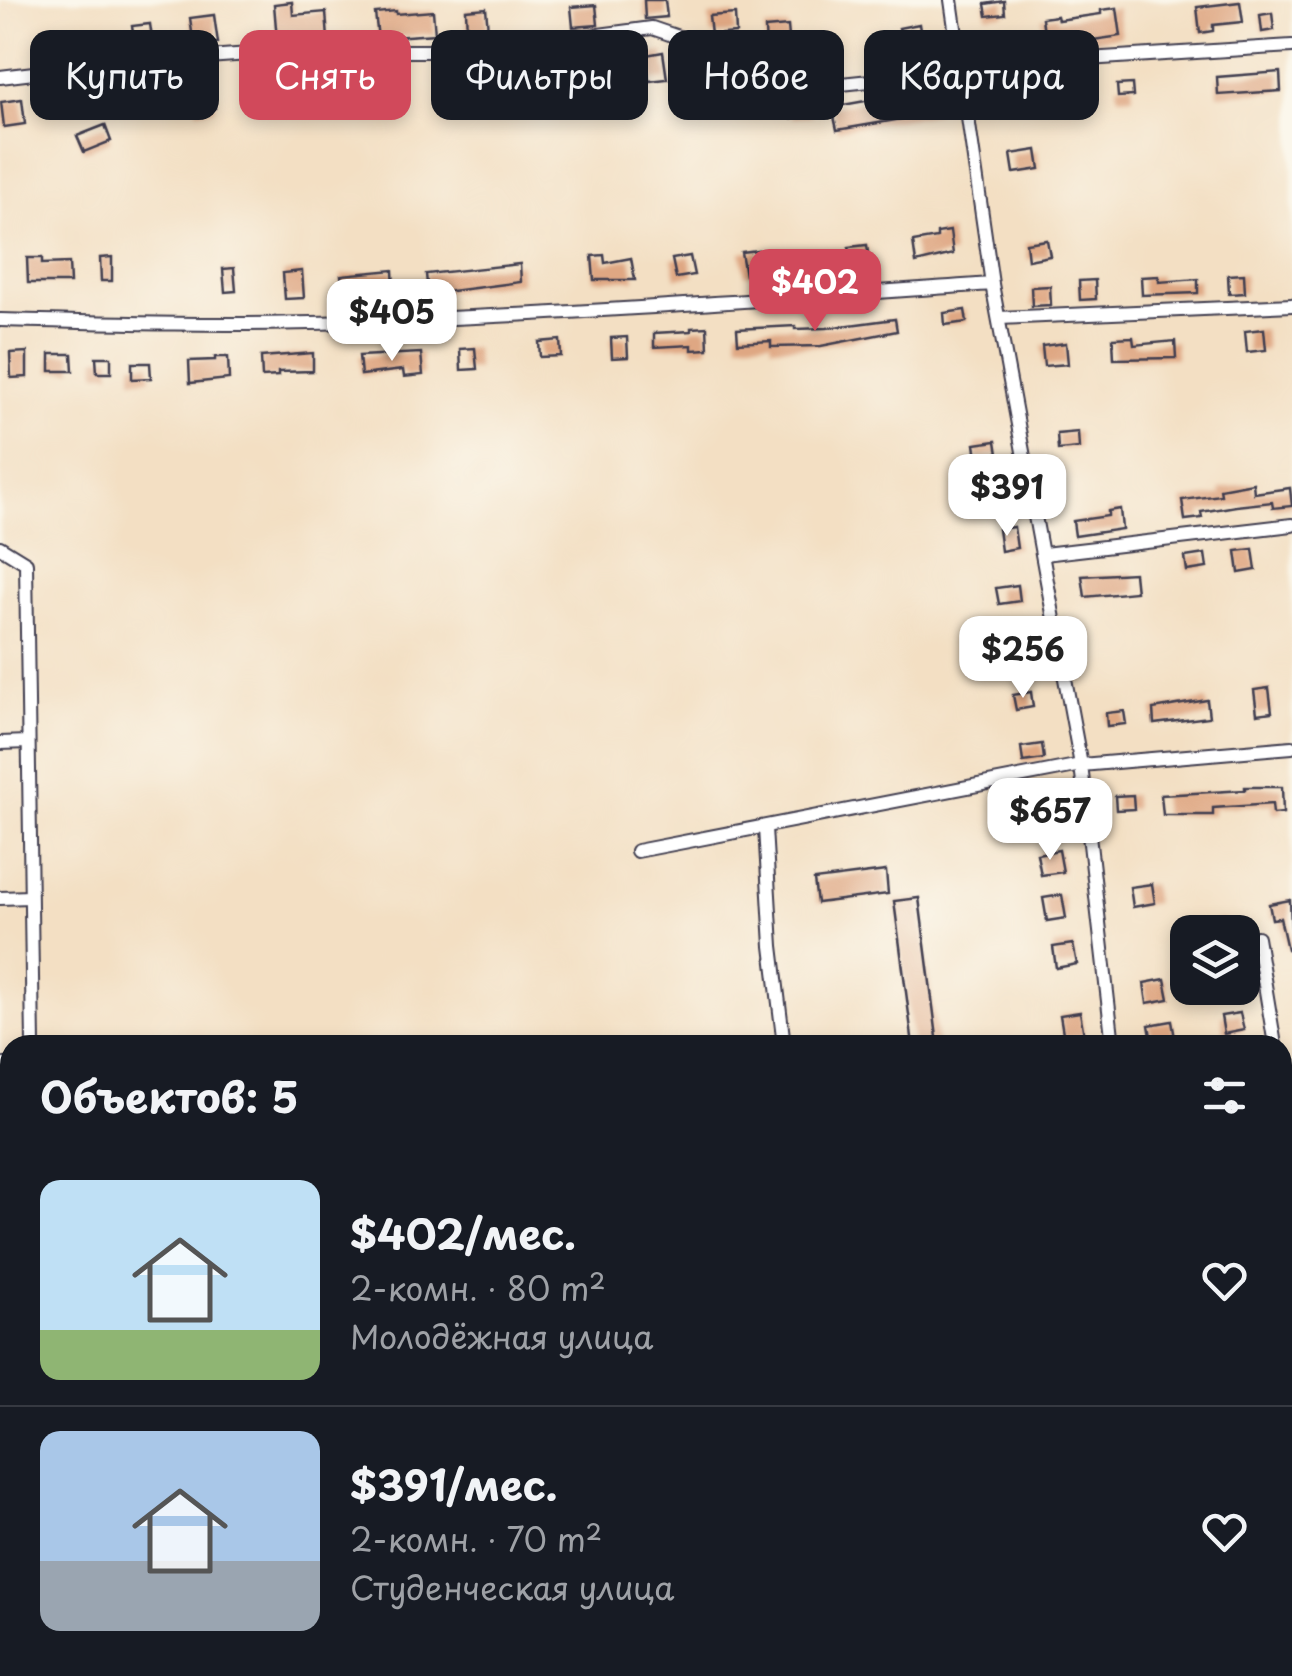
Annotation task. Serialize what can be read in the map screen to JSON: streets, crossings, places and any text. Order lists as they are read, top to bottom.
{
  "page": {
    "chip": [
      "Купить",
      "Снять",
      "Фильтры",
      "Новое",
      "Квартира"
    ],
    "price": [
      "$402",
      "$405",
      "$391",
      "$256",
      "$657"
    ],
    "heading": "Объектов: 5",
    "list": [
      {
        "name": "$402/мес.",
        "note": "2-комн. · 80 m² · Молодёжная улица"
      },
      {
        "name": "$391/мес.",
        "note": "2-комн. · 70 m² · Студенческая улица"
      }
    ]
  }
}
